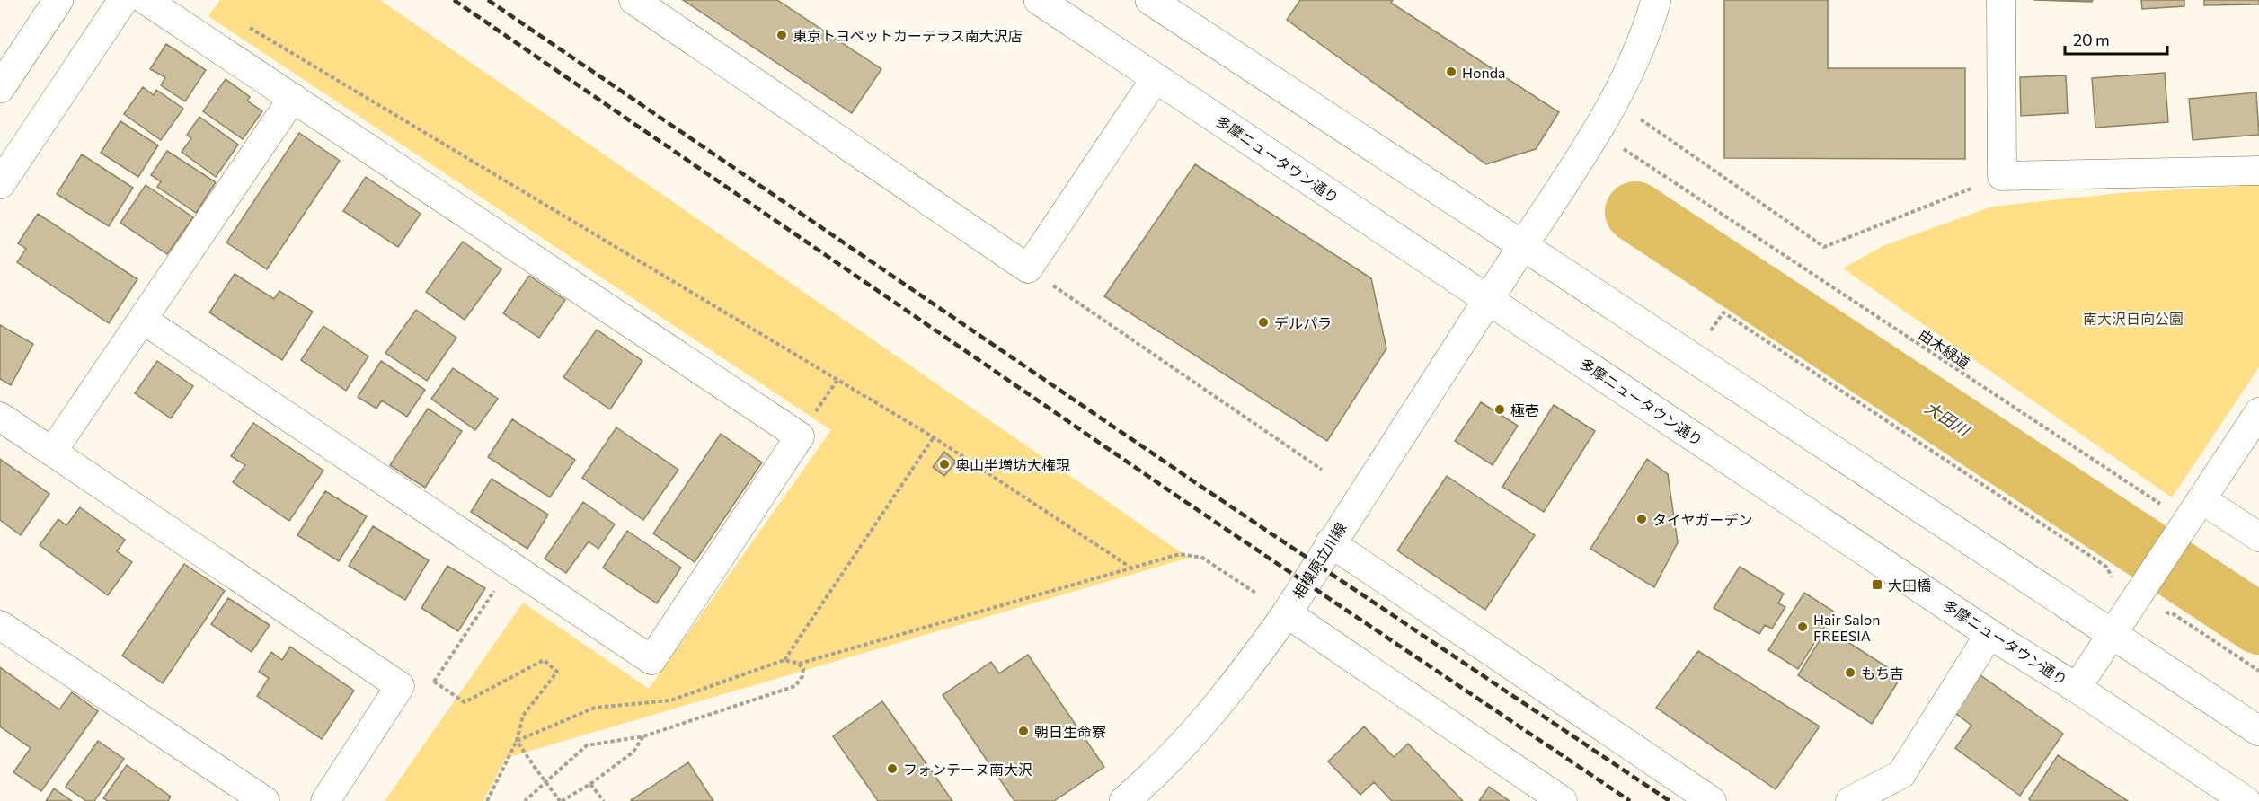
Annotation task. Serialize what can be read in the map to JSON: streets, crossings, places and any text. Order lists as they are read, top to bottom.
{
  "streets": {
    "main road": ["多摩ニュータウン通り", "相模原立川線"],
    "path": ["由木緑道"]
  },
  "crossings": [
    ["多摩ニュータウン通り", "相模原立川線"]
  ],
  "water": ["大田川"],
  "parks": ["南大沢日向公園"],
  "places": {
    "other": [
      "東京トヨペットカーテラス南大沢店",
      "Honda",
      "デルパラ",
      "極壱",
      "奥山半増坊大権現",
      "タイヤガーデン",
      "Hair Salon FREESIA",
      "もち吉",
      "朝日生命寮",
      "フォンテーヌ南大沢"
    ],
    "transit": ["大田橋"]
  },
  "scale_bar": "20 m"
}
